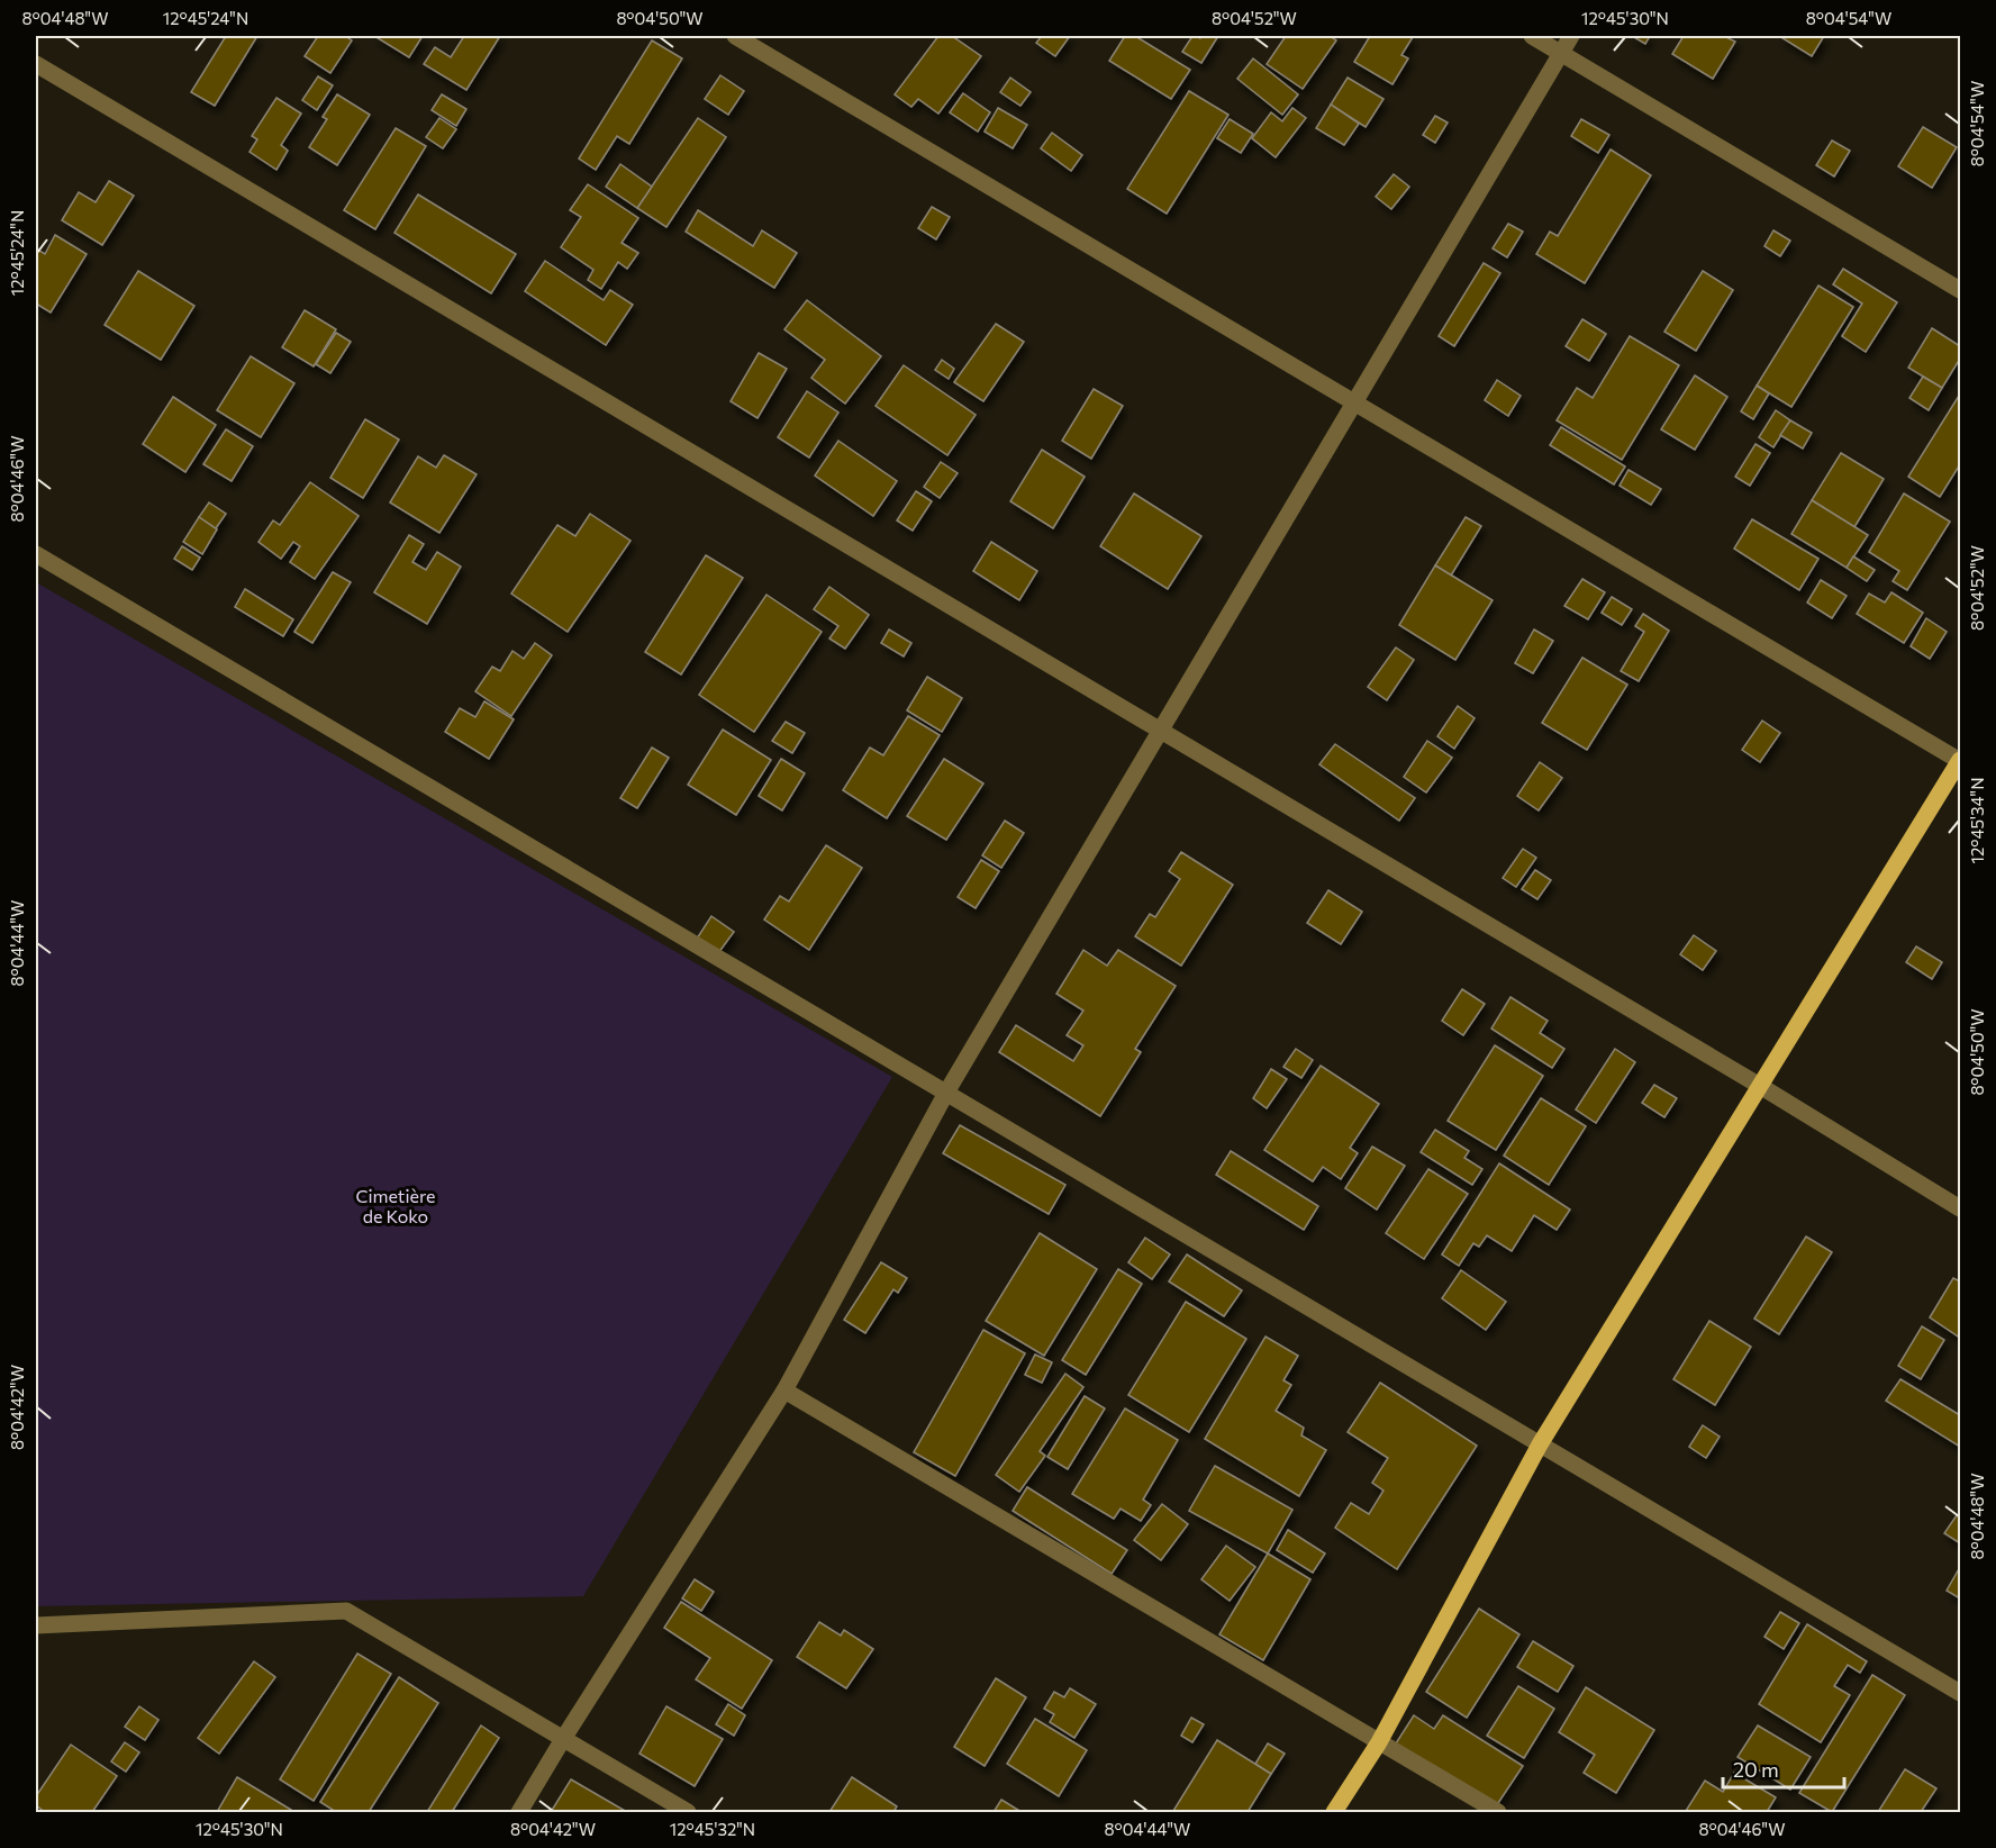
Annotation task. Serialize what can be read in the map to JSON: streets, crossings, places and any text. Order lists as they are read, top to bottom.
{
  "parks": ["Cimetière de Koko"],
  "scale_bar": "20 m",
  "coordinates": [
    "8°04'48\"W",
    "12°45'24\"N",
    "8°04'50\"W",
    "8°04'52\"W",
    "12°45'30\"N",
    "8°04'54\"W",
    "8°04'46\"W",
    "12°45'34\"N",
    "8°04'44\"W",
    "8°04'42\"W",
    "12°45'32\"N"
  ]
}
